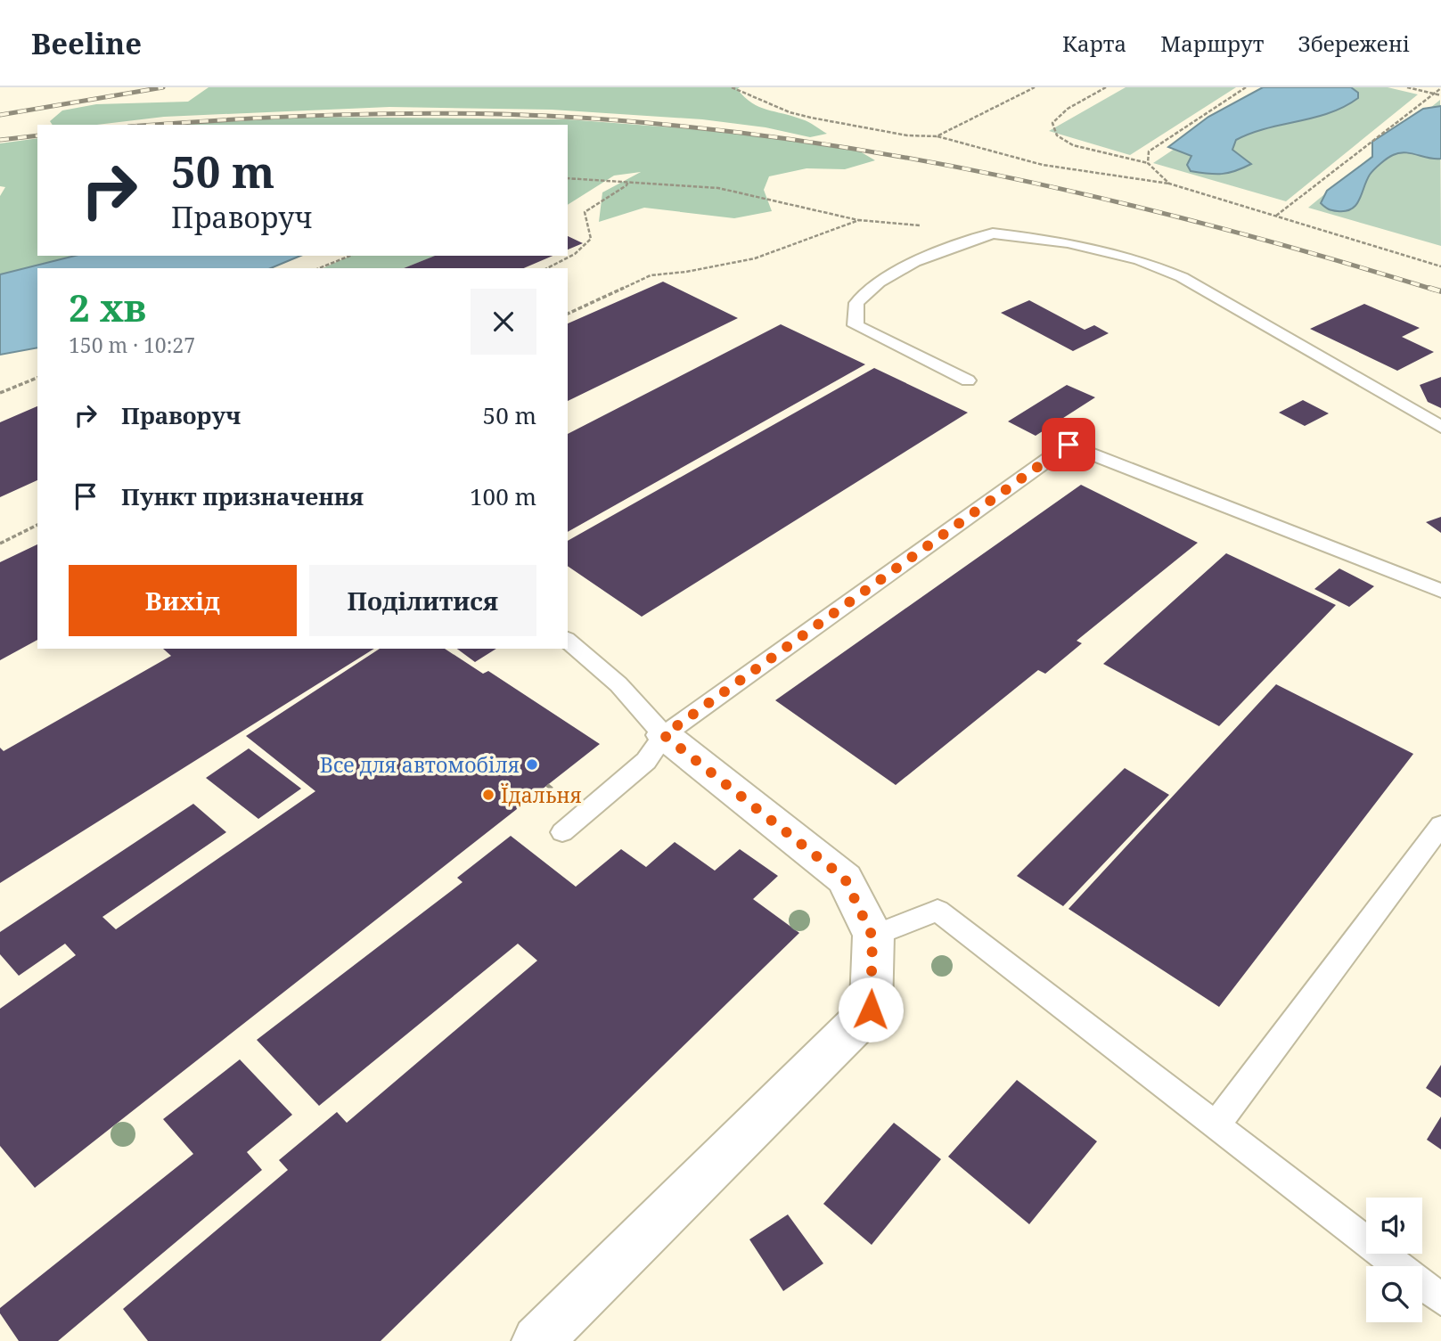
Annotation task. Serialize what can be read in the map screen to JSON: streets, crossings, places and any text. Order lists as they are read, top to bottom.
{
  "places": ["Все для автомобіля", "Їдальня"],
  "page": {
    "header": "Beeline",
    "nav": ["Карта", "Маршрут", "Збережені"],
    "turn": ["50 m", "Праворуч"],
    "heading": ["2 хв", "150 m · 10:27"],
    "list": [
      {
        "name": "Праворуч",
        "value": "50 m"
      },
      {
        "name": "Пункт призначення",
        "value": "100 m"
      }
    ],
    "buttons": ["Вихід", "Поділитися"]
  }
}
